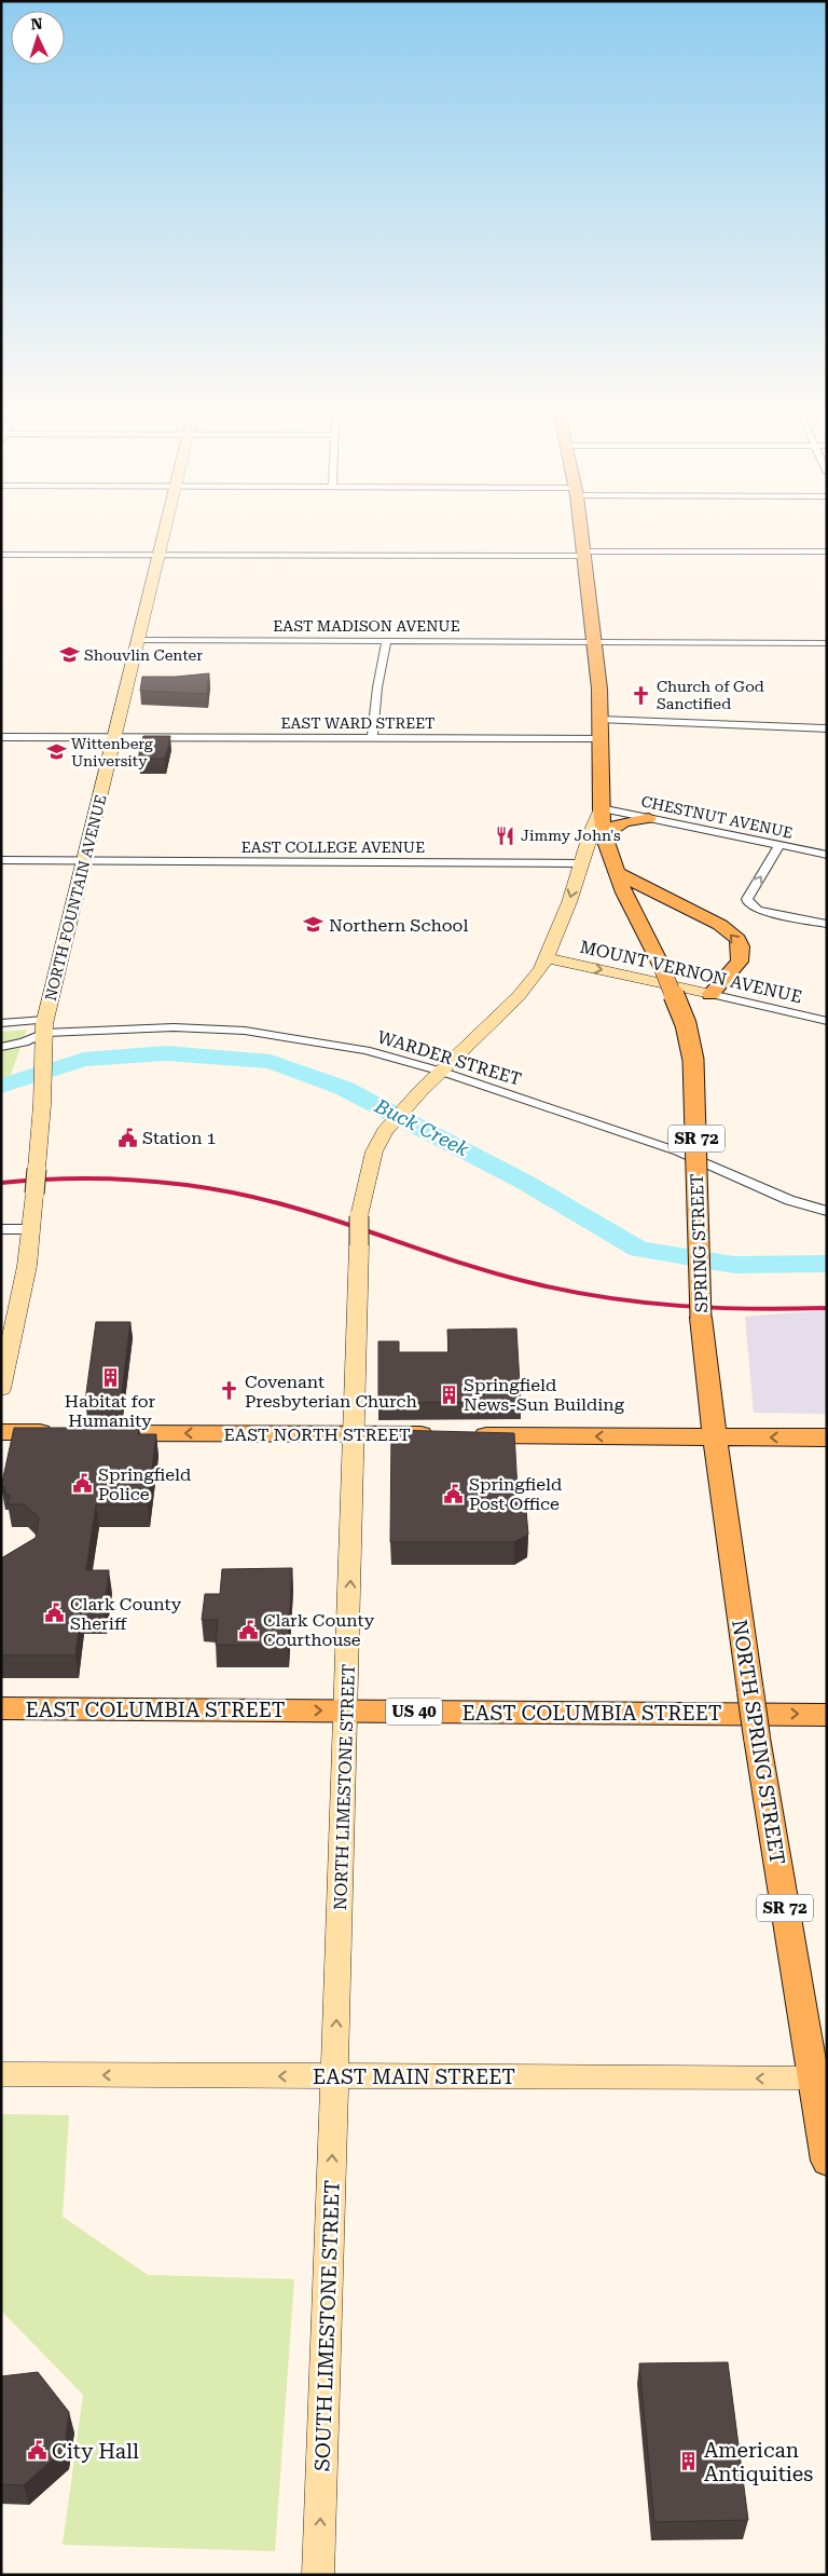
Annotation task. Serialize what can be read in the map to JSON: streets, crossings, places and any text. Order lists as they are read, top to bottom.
{
  "streets": {
    "main road": [
      "SR 72",
      "SPRING STREET",
      "EAST NORTH STREET",
      "EAST COLUMBIA STREET",
      "US 40",
      "NORTH SPRING STREET",
      "NORTH LIMESTONE STREET"
    ],
    "street": [
      "EAST MADISON AVENUE",
      "EAST WARD STREET",
      "CHESTNUT AVENUE",
      "EAST COLLEGE AVENUE",
      "NORTH FOUNTAIN AVENUE",
      "MOUNT VERNON AVENUE",
      "WARDER STREET",
      "EAST MAIN STREET",
      "SOUTH LIMESTONE STREET"
    ]
  },
  "crossings": [
    ["EAST MADISON AVENUE", "NORTH FOUNTAIN AVENUE"],
    ["EAST MADISON AVENUE", "NORTH LIMESTONE STREET"],
    ["EAST WARD STREET", "NORTH FOUNTAIN AVENUE"],
    ["EAST WARD STREET", "NORTH LIMESTONE STREET"],
    ["CHESTNUT AVENUE", "SPRING STREET"],
    ["CHESTNUT AVENUE", "NORTH LIMESTONE STREET"],
    ["EAST COLLEGE AVENUE", "NORTH FOUNTAIN AVENUE"],
    ["EAST COLLEGE AVENUE", "NORTH LIMESTONE STREET"],
    ["NORTH FOUNTAIN AVENUE", "WARDER STREET"],
    ["MOUNT VERNON AVENUE", "NORTH LIMESTONE STREET"],
    ["WARDER STREET", "NORTH LIMESTONE STREET"],
    ["SR 72", "NORTH SPRING STREET"],
    ["SR 72", "EAST MAIN STREET"],
    ["SPRING STREET", "EAST NORTH STREET"],
    ["SPRING STREET", "NORTH SPRING STREET"],
    ["SPRING STREET", "NORTH LIMESTONE STREET"],
    ["EAST NORTH STREET", "NORTH SPRING STREET"],
    ["EAST NORTH STREET", "NORTH LIMESTONE STREET"],
    ["EAST COLUMBIA STREET", "NORTH LIMESTONE STREET"],
    ["NORTH SPRING STREET", "EAST MAIN STREET"],
    ["NORTH LIMESTONE STREET", "EAST MAIN STREET"],
    ["NORTH LIMESTONE STREET", "SOUTH LIMESTONE STREET"],
    ["EAST MAIN STREET", "SOUTH LIMESTONE STREET"]
  ],
  "one_way": [
    "MOUNT VERNON AVENUE",
    "EAST NORTH STREET",
    "EAST COLUMBIA STREET",
    "EAST MAIN STREET",
    "SOUTH LIMESTONE STREET"
  ],
  "water": ["Buck Creek"],
  "places": {
    "school or university": ["Shouvlin Center", "Wittenberg University", "Northern School"],
    "church": ["Church of God Sanctified", "Covenant Presbyterian Church"],
    "restaurant": ["Jimmy John's"],
    "public building": [
      "Station 1",
      "Springfield Police",
      "Springfield Post Office",
      "Clark County Sheriff",
      "Clark County Courthouse",
      "City Hall"
    ],
    "building": ["Habitat for Humanity", "Springfield News-Sun Building", "American Antiquities"]
  },
  "north": "top"
}
